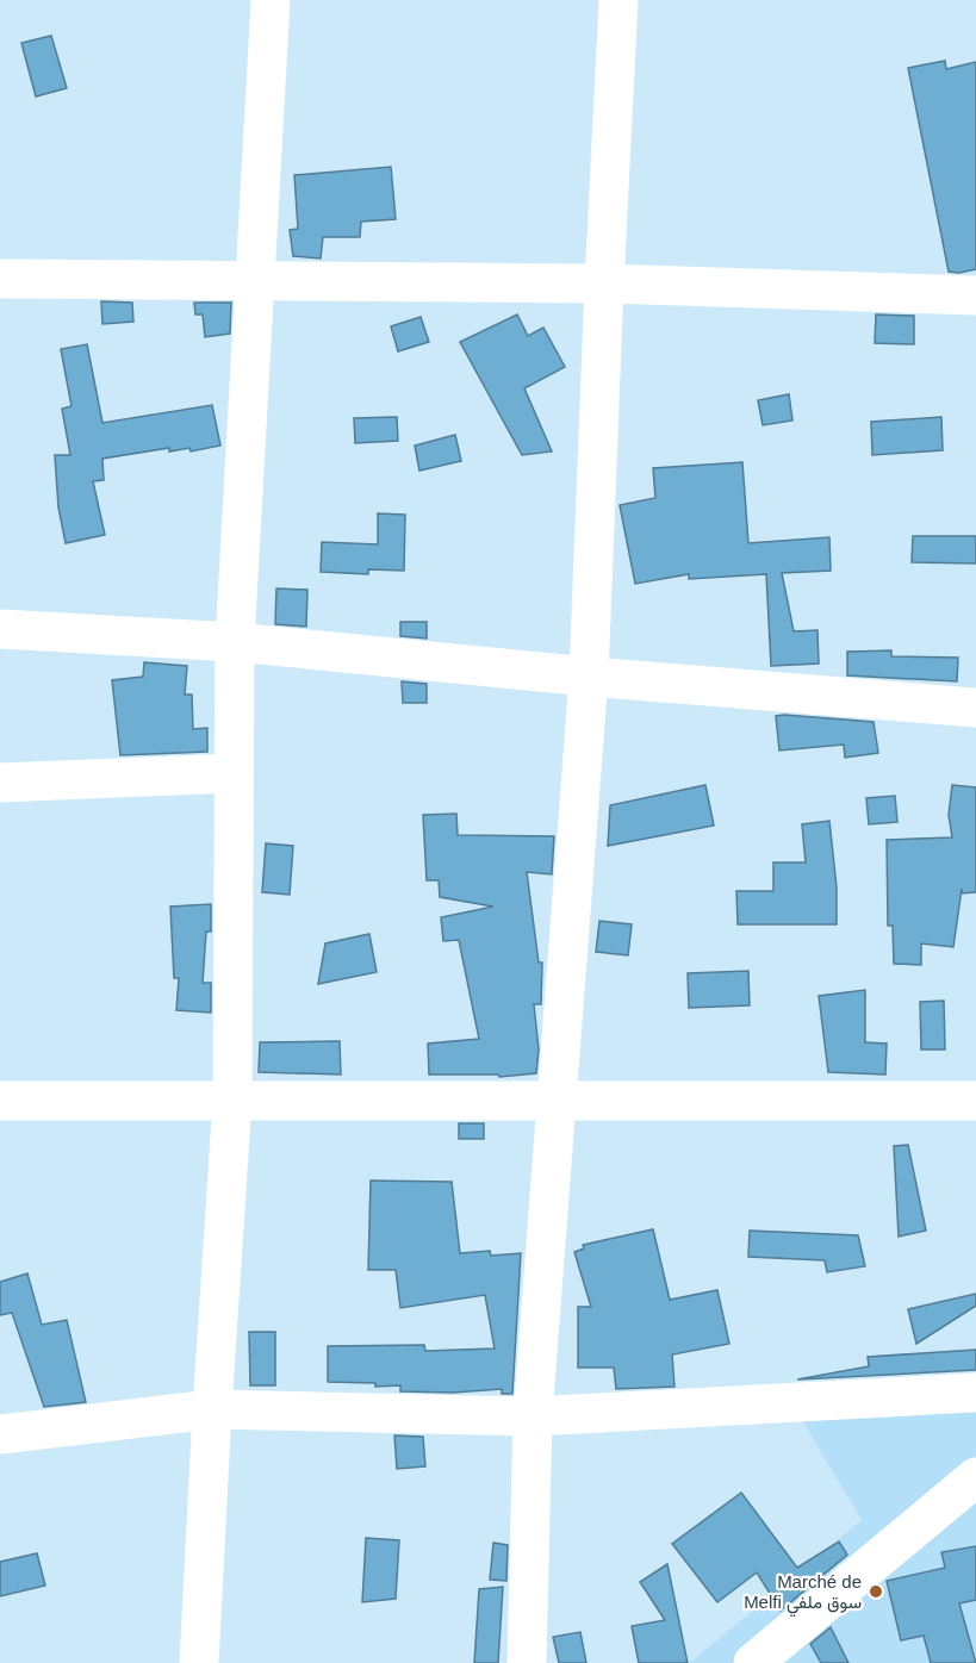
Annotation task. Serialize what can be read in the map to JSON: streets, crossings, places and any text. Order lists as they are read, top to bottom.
{
  "places": ["Marché de Melfi سوق ملفي"]
}
